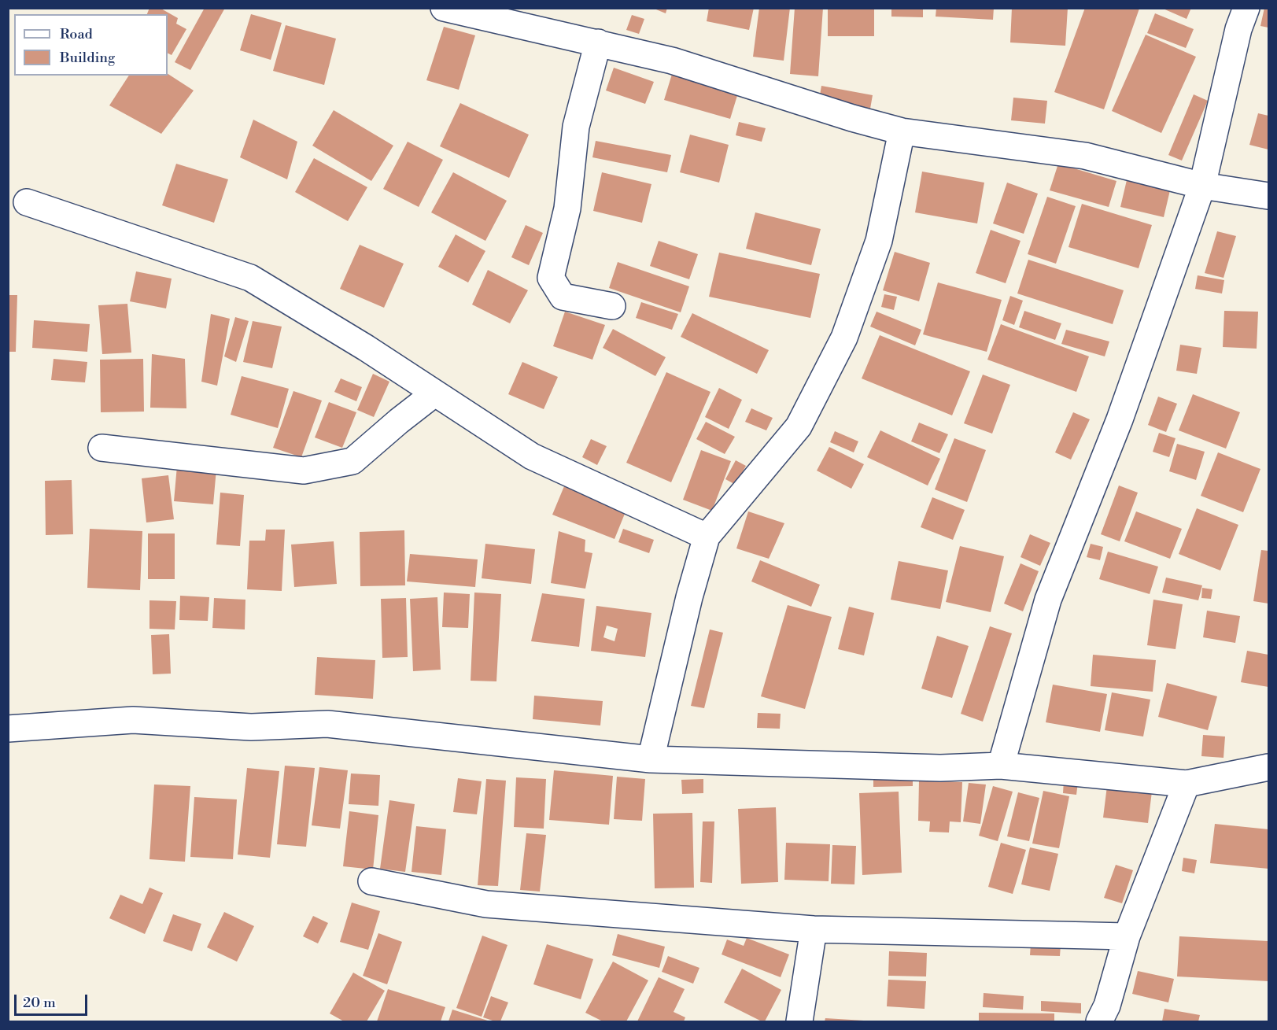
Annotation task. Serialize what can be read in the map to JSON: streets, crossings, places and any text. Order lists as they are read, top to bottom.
{
  "legend": ["Road", "Building"],
  "scale_bar": "20 m"
}
